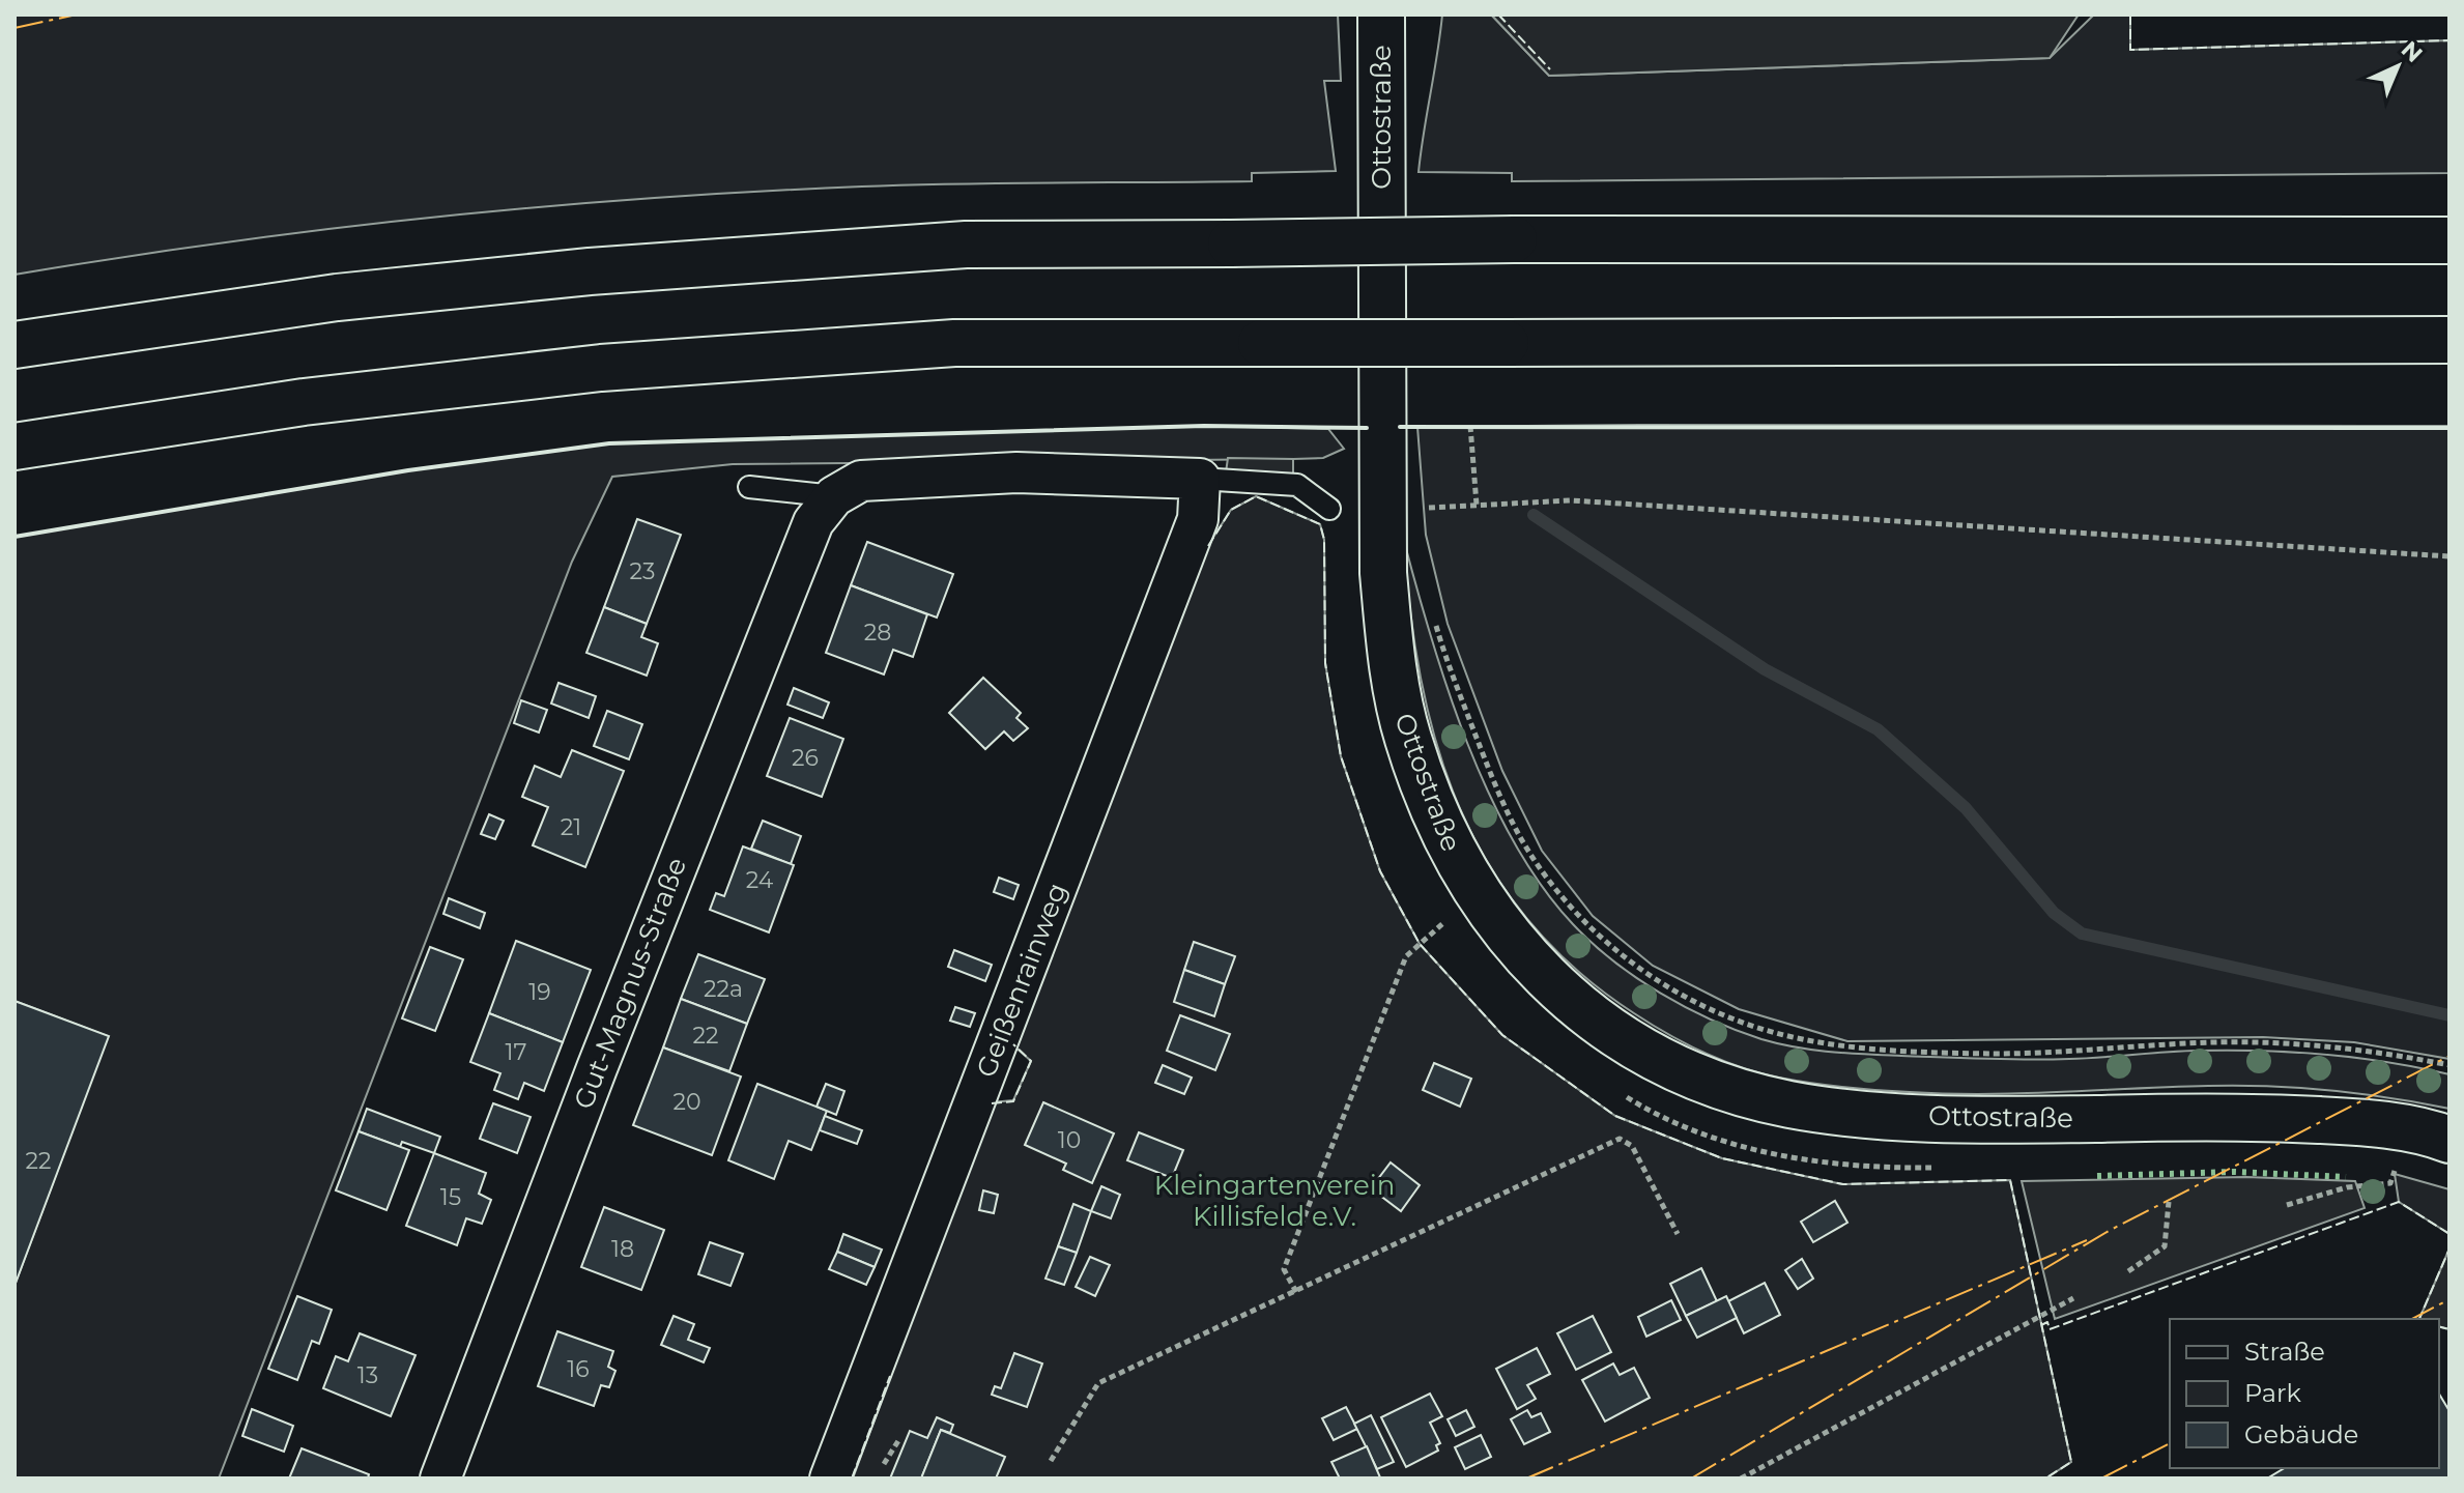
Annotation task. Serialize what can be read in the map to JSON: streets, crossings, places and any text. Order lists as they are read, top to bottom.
{
  "streets": {
    "main road": ["Ottostraße"],
    "street": ["Geißenrainweg", "Gut-Magnus-Straße"]
  },
  "parks": ["Kleingartenverein Killisfeld e.V."],
  "house_numbers": [
    "23",
    "28",
    "26",
    "21",
    "24",
    "22a",
    "19",
    "22",
    "17",
    "20",
    "10",
    "22",
    "15",
    "18",
    "16",
    "13"
  ],
  "legend": ["Straße", "Park", "Gebäude"],
  "north": "top right"
}
